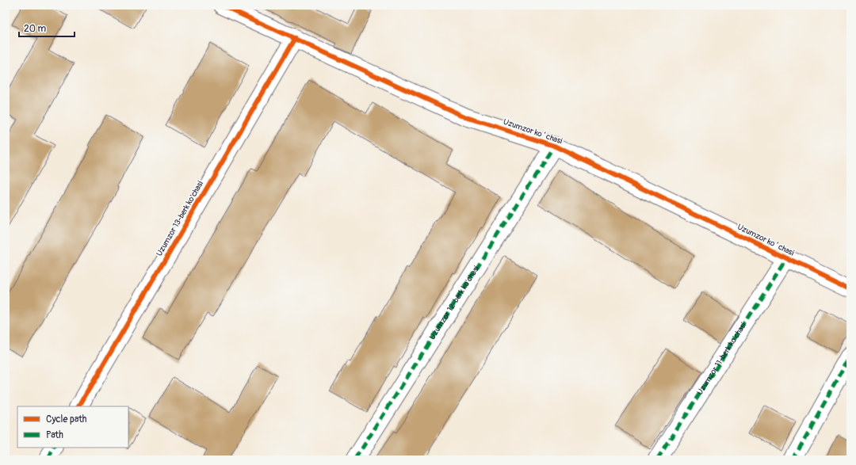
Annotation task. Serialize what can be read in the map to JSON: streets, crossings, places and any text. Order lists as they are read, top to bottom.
{
  "streets": {
    "street": [
      "Uzumzor koʻchasi",
      "Uzumzor 13-berk ko'chasi",
      "Uzumzor 12-berk ko'chasi",
      "Uzumzor 11-berk ko'chasi"
    ]
  },
  "crossings": [
    ["Uzumzor koʻchasi", "Uzumzor 13-berk ko'chasi"],
    ["Uzumzor koʻchasi", "Uzumzor 12-berk ko'chasi"],
    ["Uzumzor koʻchasi", "Uzumzor 11-berk ko'chasi"]
  ],
  "legend": ["Cycle path", "Path"],
  "scale_bar": "20 m"
}
